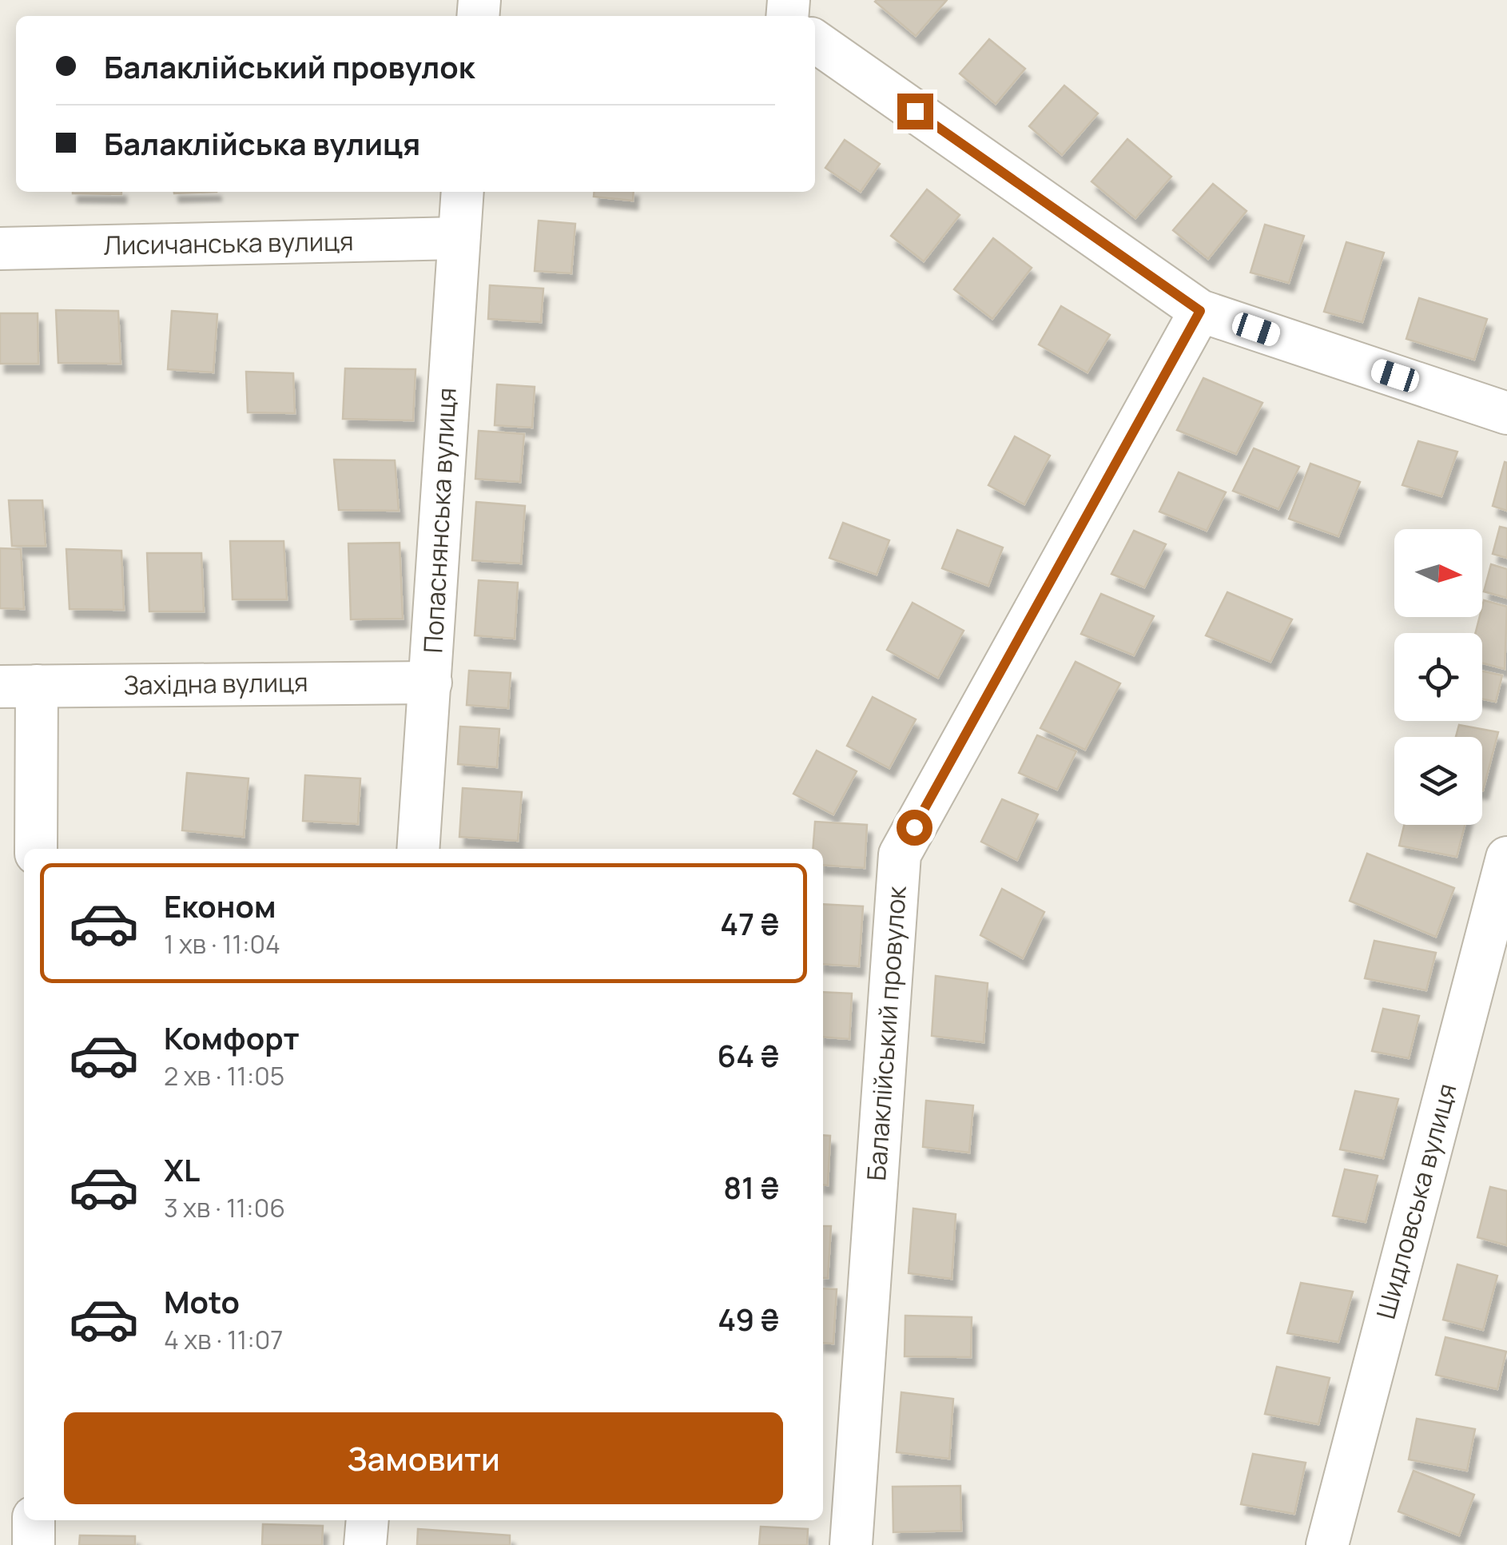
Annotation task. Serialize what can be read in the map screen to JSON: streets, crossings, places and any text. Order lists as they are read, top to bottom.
{
  "streets": {
    "street": [
      "Лисичанська вулиця",
      "Попаснянська вулиця",
      "Західна вулиця",
      "Балаклійський провулок",
      "Шидловська вулиця"
    ]
  },
  "crossings": [
    ["Лисичанська вулиця", "Попаснянська вулиця"],
    ["Попаснянська вулиця", "Західна вулиця"]
  ],
  "north": "right",
  "page": {
    "banner": ["Балаклійський провулок", "Балаклійська вулиця"],
    "list": [
      {
        "name": "Економ",
        "note": "1 хв · 11:04",
        "value": "47 ₴"
      },
      {
        "name": "Комфорт",
        "note": "2 хв · 11:05",
        "value": "64 ₴"
      },
      {
        "name": "XL",
        "note": "3 хв · 11:06",
        "value": "81 ₴"
      },
      {
        "name": "Moto",
        "note": "4 хв · 11:07",
        "value": "49 ₴"
      }
    ],
    "buttons": "Замовити"
  }
}
